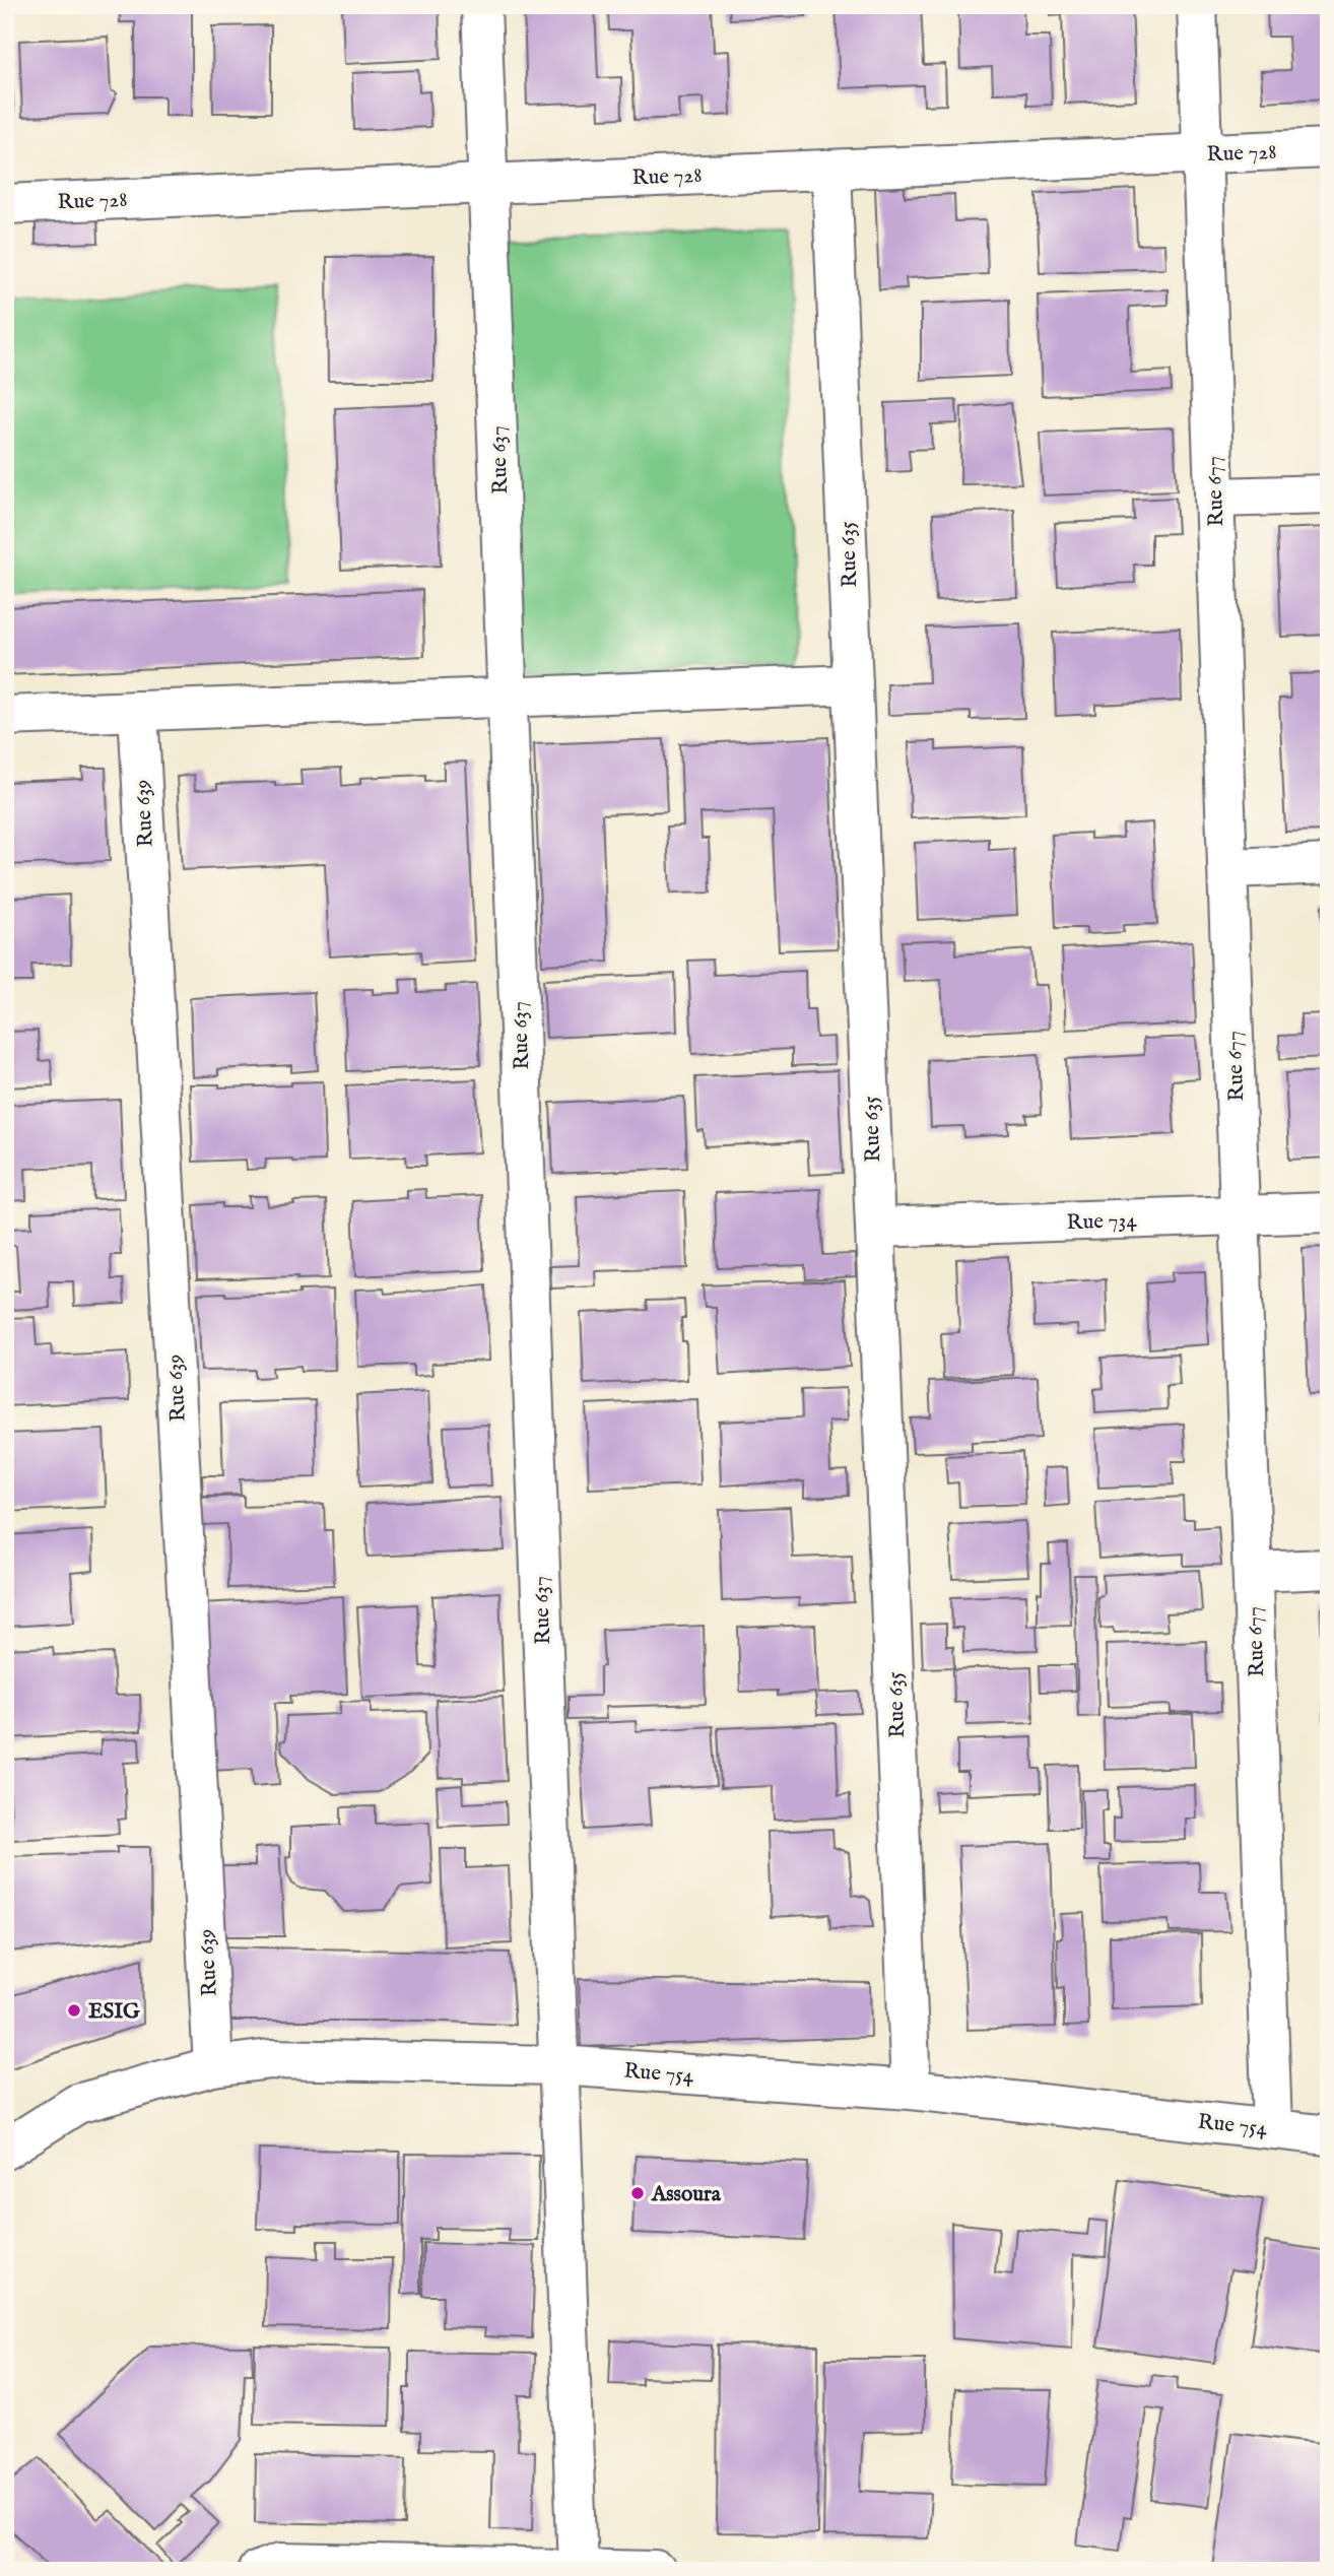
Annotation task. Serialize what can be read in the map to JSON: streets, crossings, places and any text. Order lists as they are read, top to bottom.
{
  "streets": {
    "street": [
      "Rue 728",
      "Rue 637",
      "Rue 677",
      "Rue 635",
      "Rue 639",
      "Rue 734",
      "Rue 754"
    ]
  },
  "crossings": [
    ["Rue 728", "Rue 637"],
    ["Rue 728", "Rue 677"],
    ["Rue 728", "Rue 635"],
    ["Rue 637", "Rue 754"],
    ["Rue 677", "Rue 734"],
    ["Rue 677", "Rue 754"],
    ["Rue 635", "Rue 734"],
    ["Rue 635", "Rue 754"],
    ["Rue 639", "Rue 754"]
  ],
  "places": ["ESIG", "Assoura"]
}
